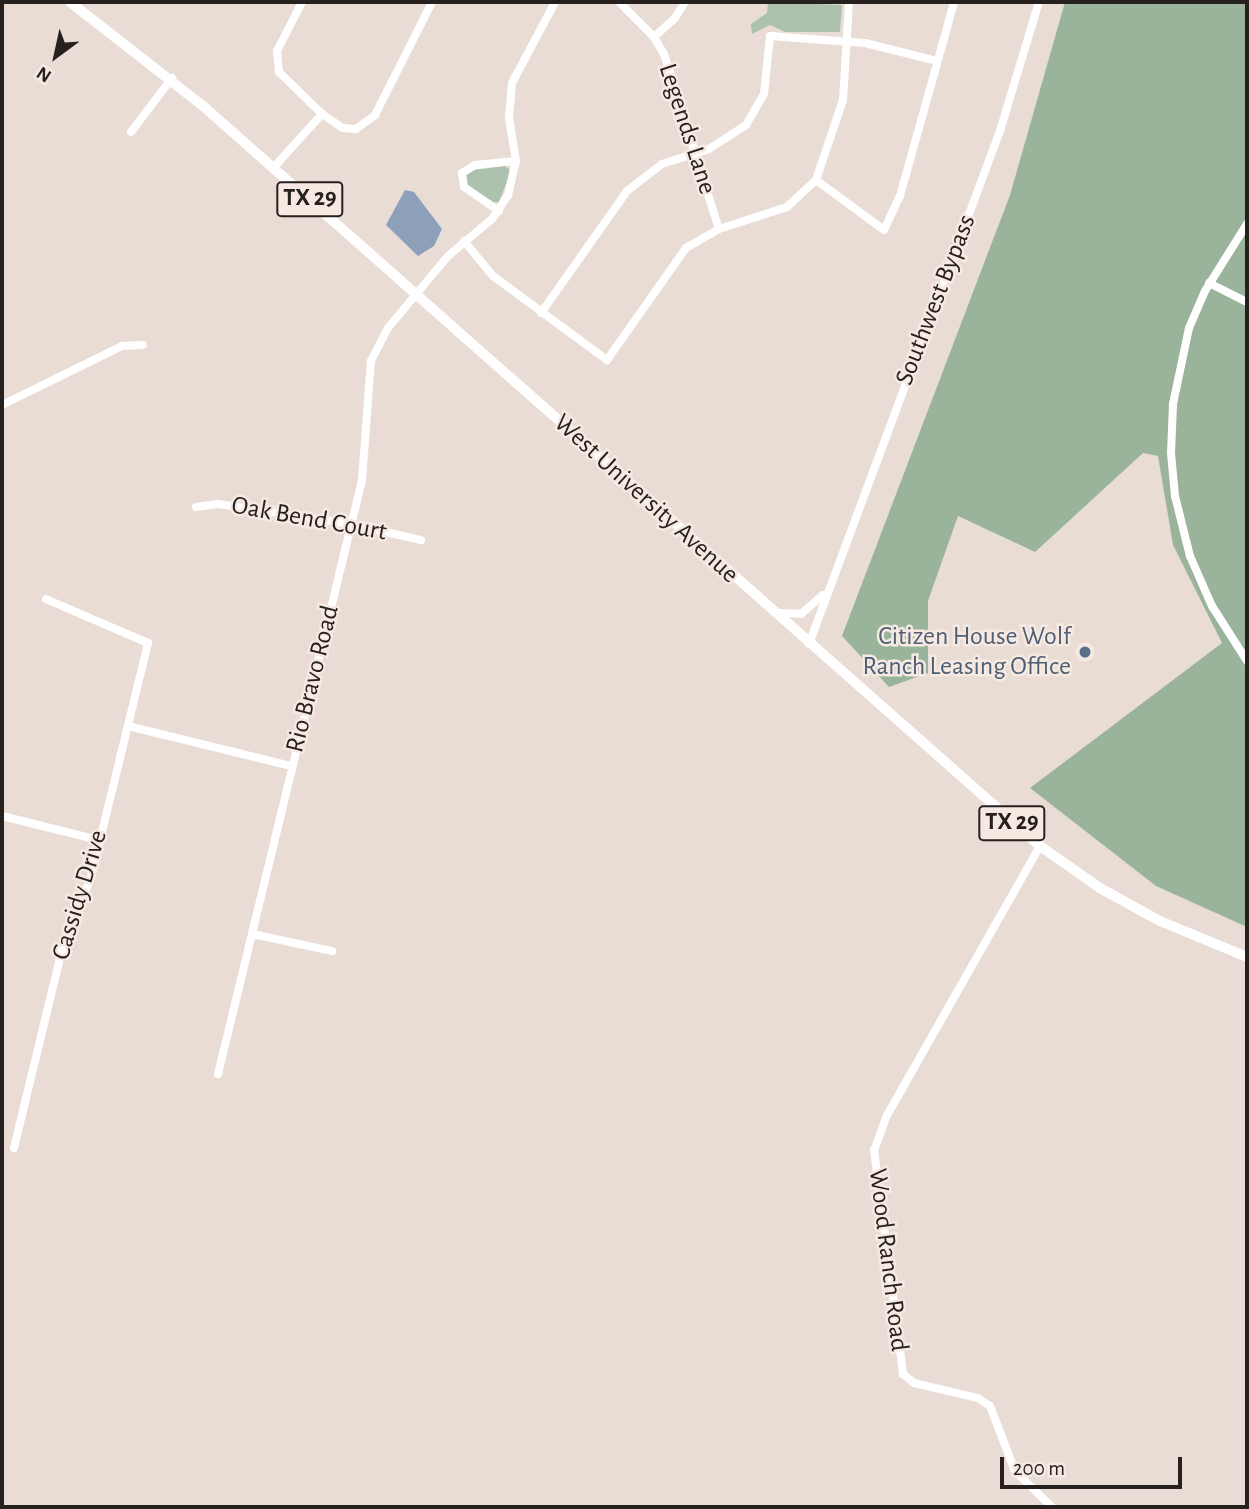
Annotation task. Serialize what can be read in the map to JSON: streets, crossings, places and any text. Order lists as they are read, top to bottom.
{
  "streets": {
    "main road": ["TX 29", "West University Avenue"],
    "street": [
      "Legends Lane",
      "Southwest Bypass",
      "Oak Bend Court",
      "Rio Bravo Road",
      "Cassidy Drive",
      "Wood Ranch Road"
    ]
  },
  "crossings": [
    ["Southwest Bypass", "West University Avenue"],
    ["West University Avenue", "Rio Bravo Road"],
    ["West University Avenue", "Wood Ranch Road"],
    ["Oak Bend Court", "Rio Bravo Road"]
  ],
  "places": ["Citizen House Wolf Ranch Leasing Office"],
  "scale_bar": "200 m",
  "north": "bottom left"
}
